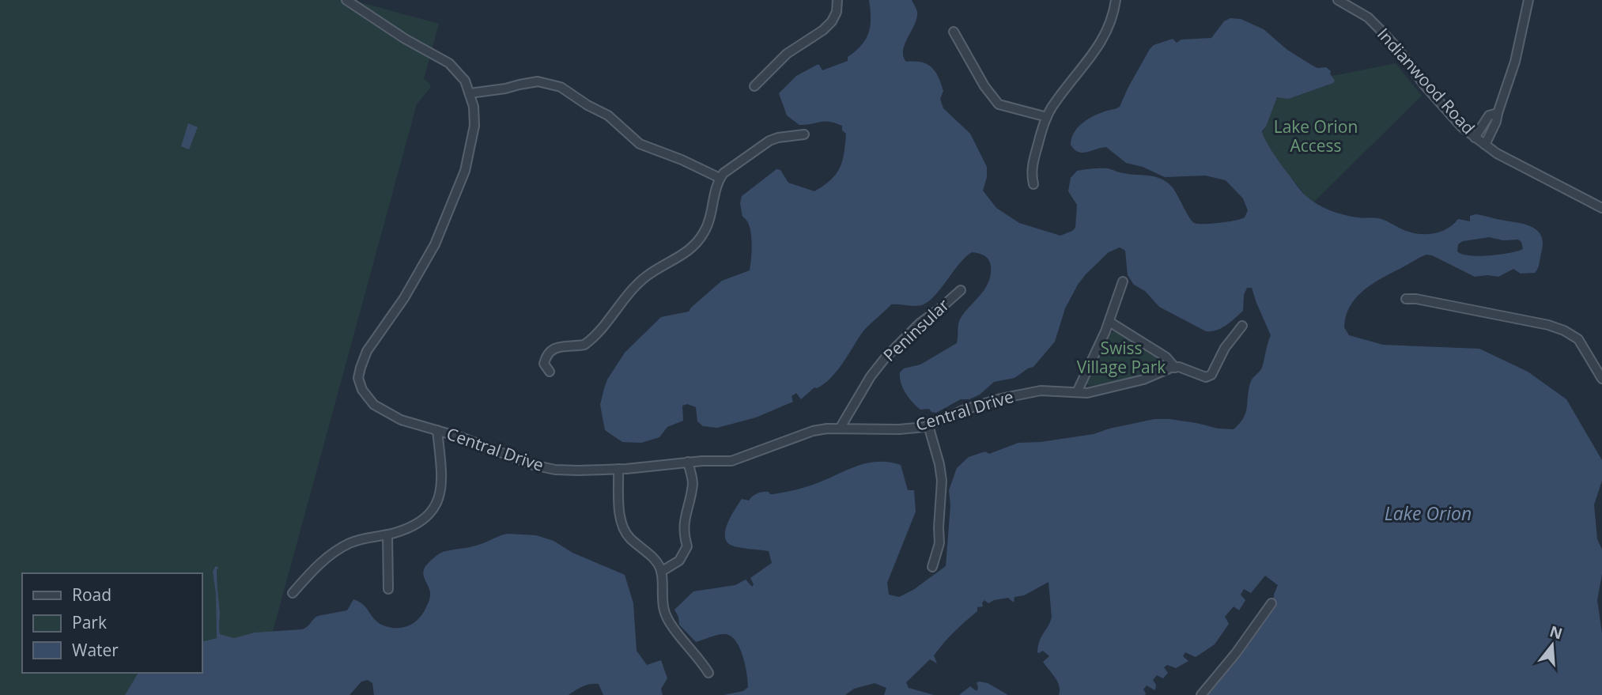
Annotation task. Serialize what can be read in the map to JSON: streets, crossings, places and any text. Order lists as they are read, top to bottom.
{
  "streets": {
    "street": ["Indianwood Road", "Peninsular", "Central Drive"]
  },
  "crossings": [
    ["Peninsular", "Central Drive"]
  ],
  "water": ["Lake Orion"],
  "parks": ["Lake Orion Access", "Swiss Village Park"],
  "legend": ["Road", "Park", "Water"],
  "north": "top"
}
